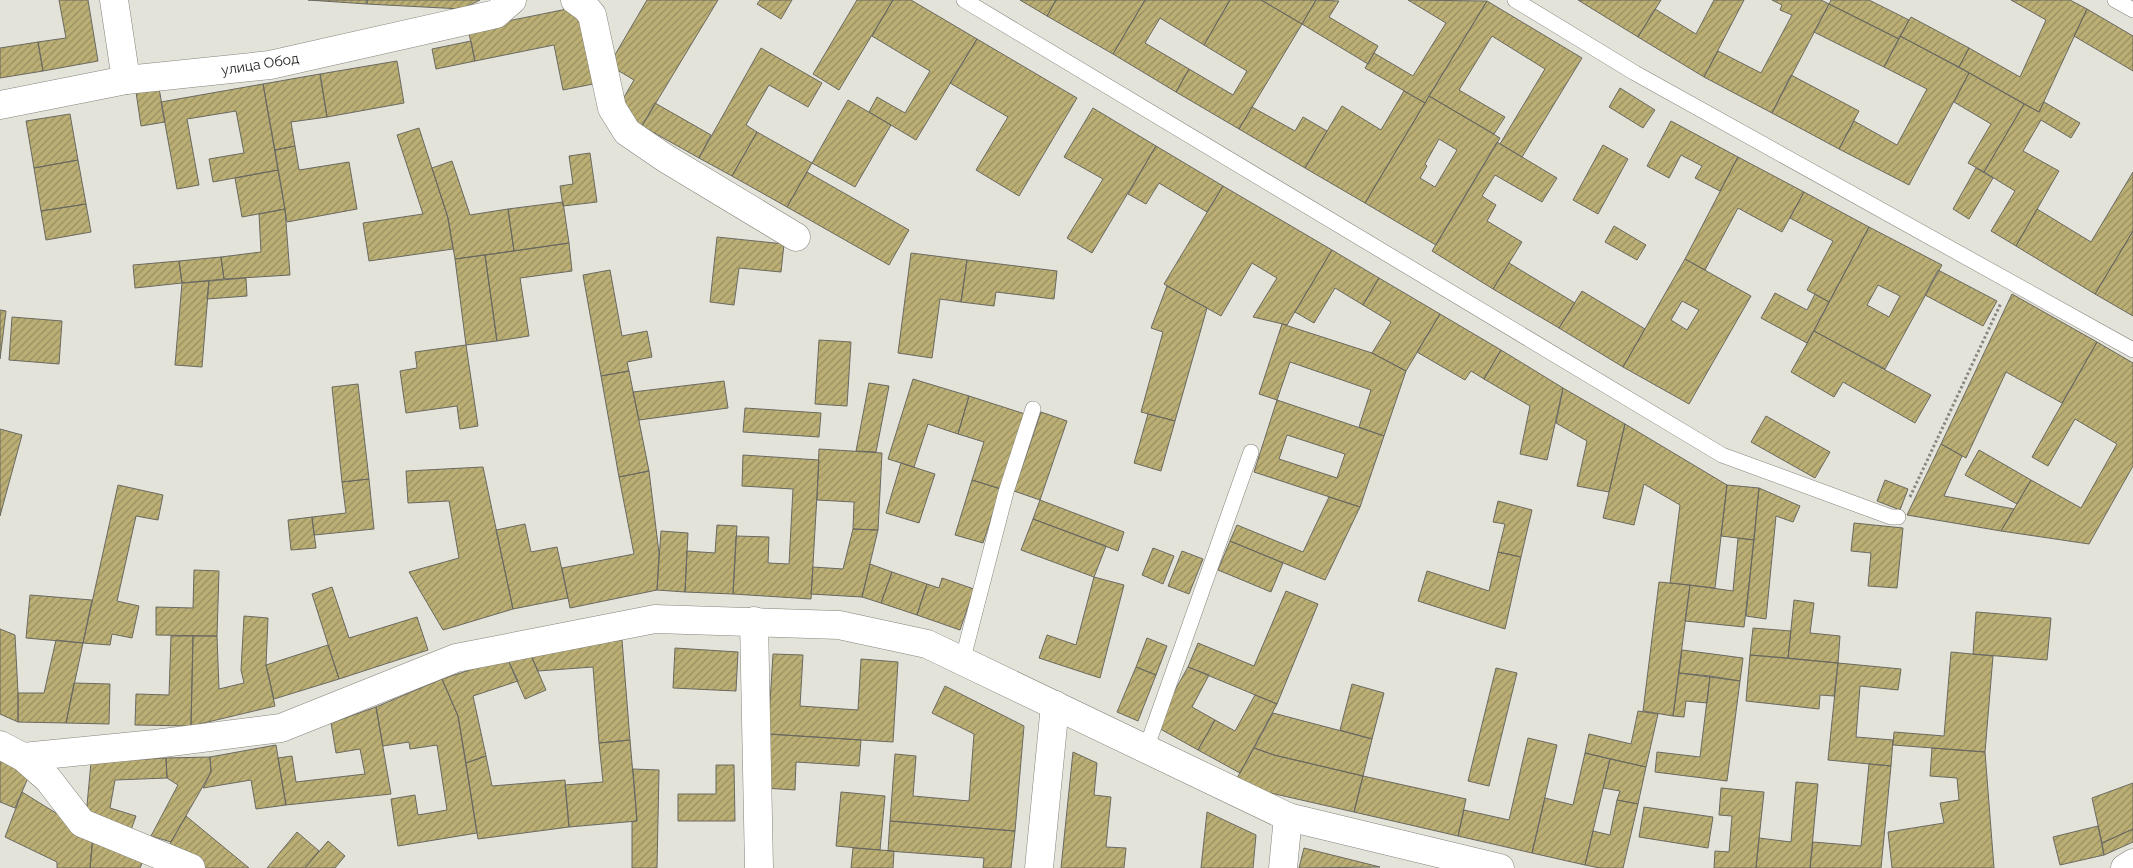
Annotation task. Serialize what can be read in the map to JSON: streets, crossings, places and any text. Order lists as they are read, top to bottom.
{
  "streets": {
    "street": ["улица Обод"]
  }
}
